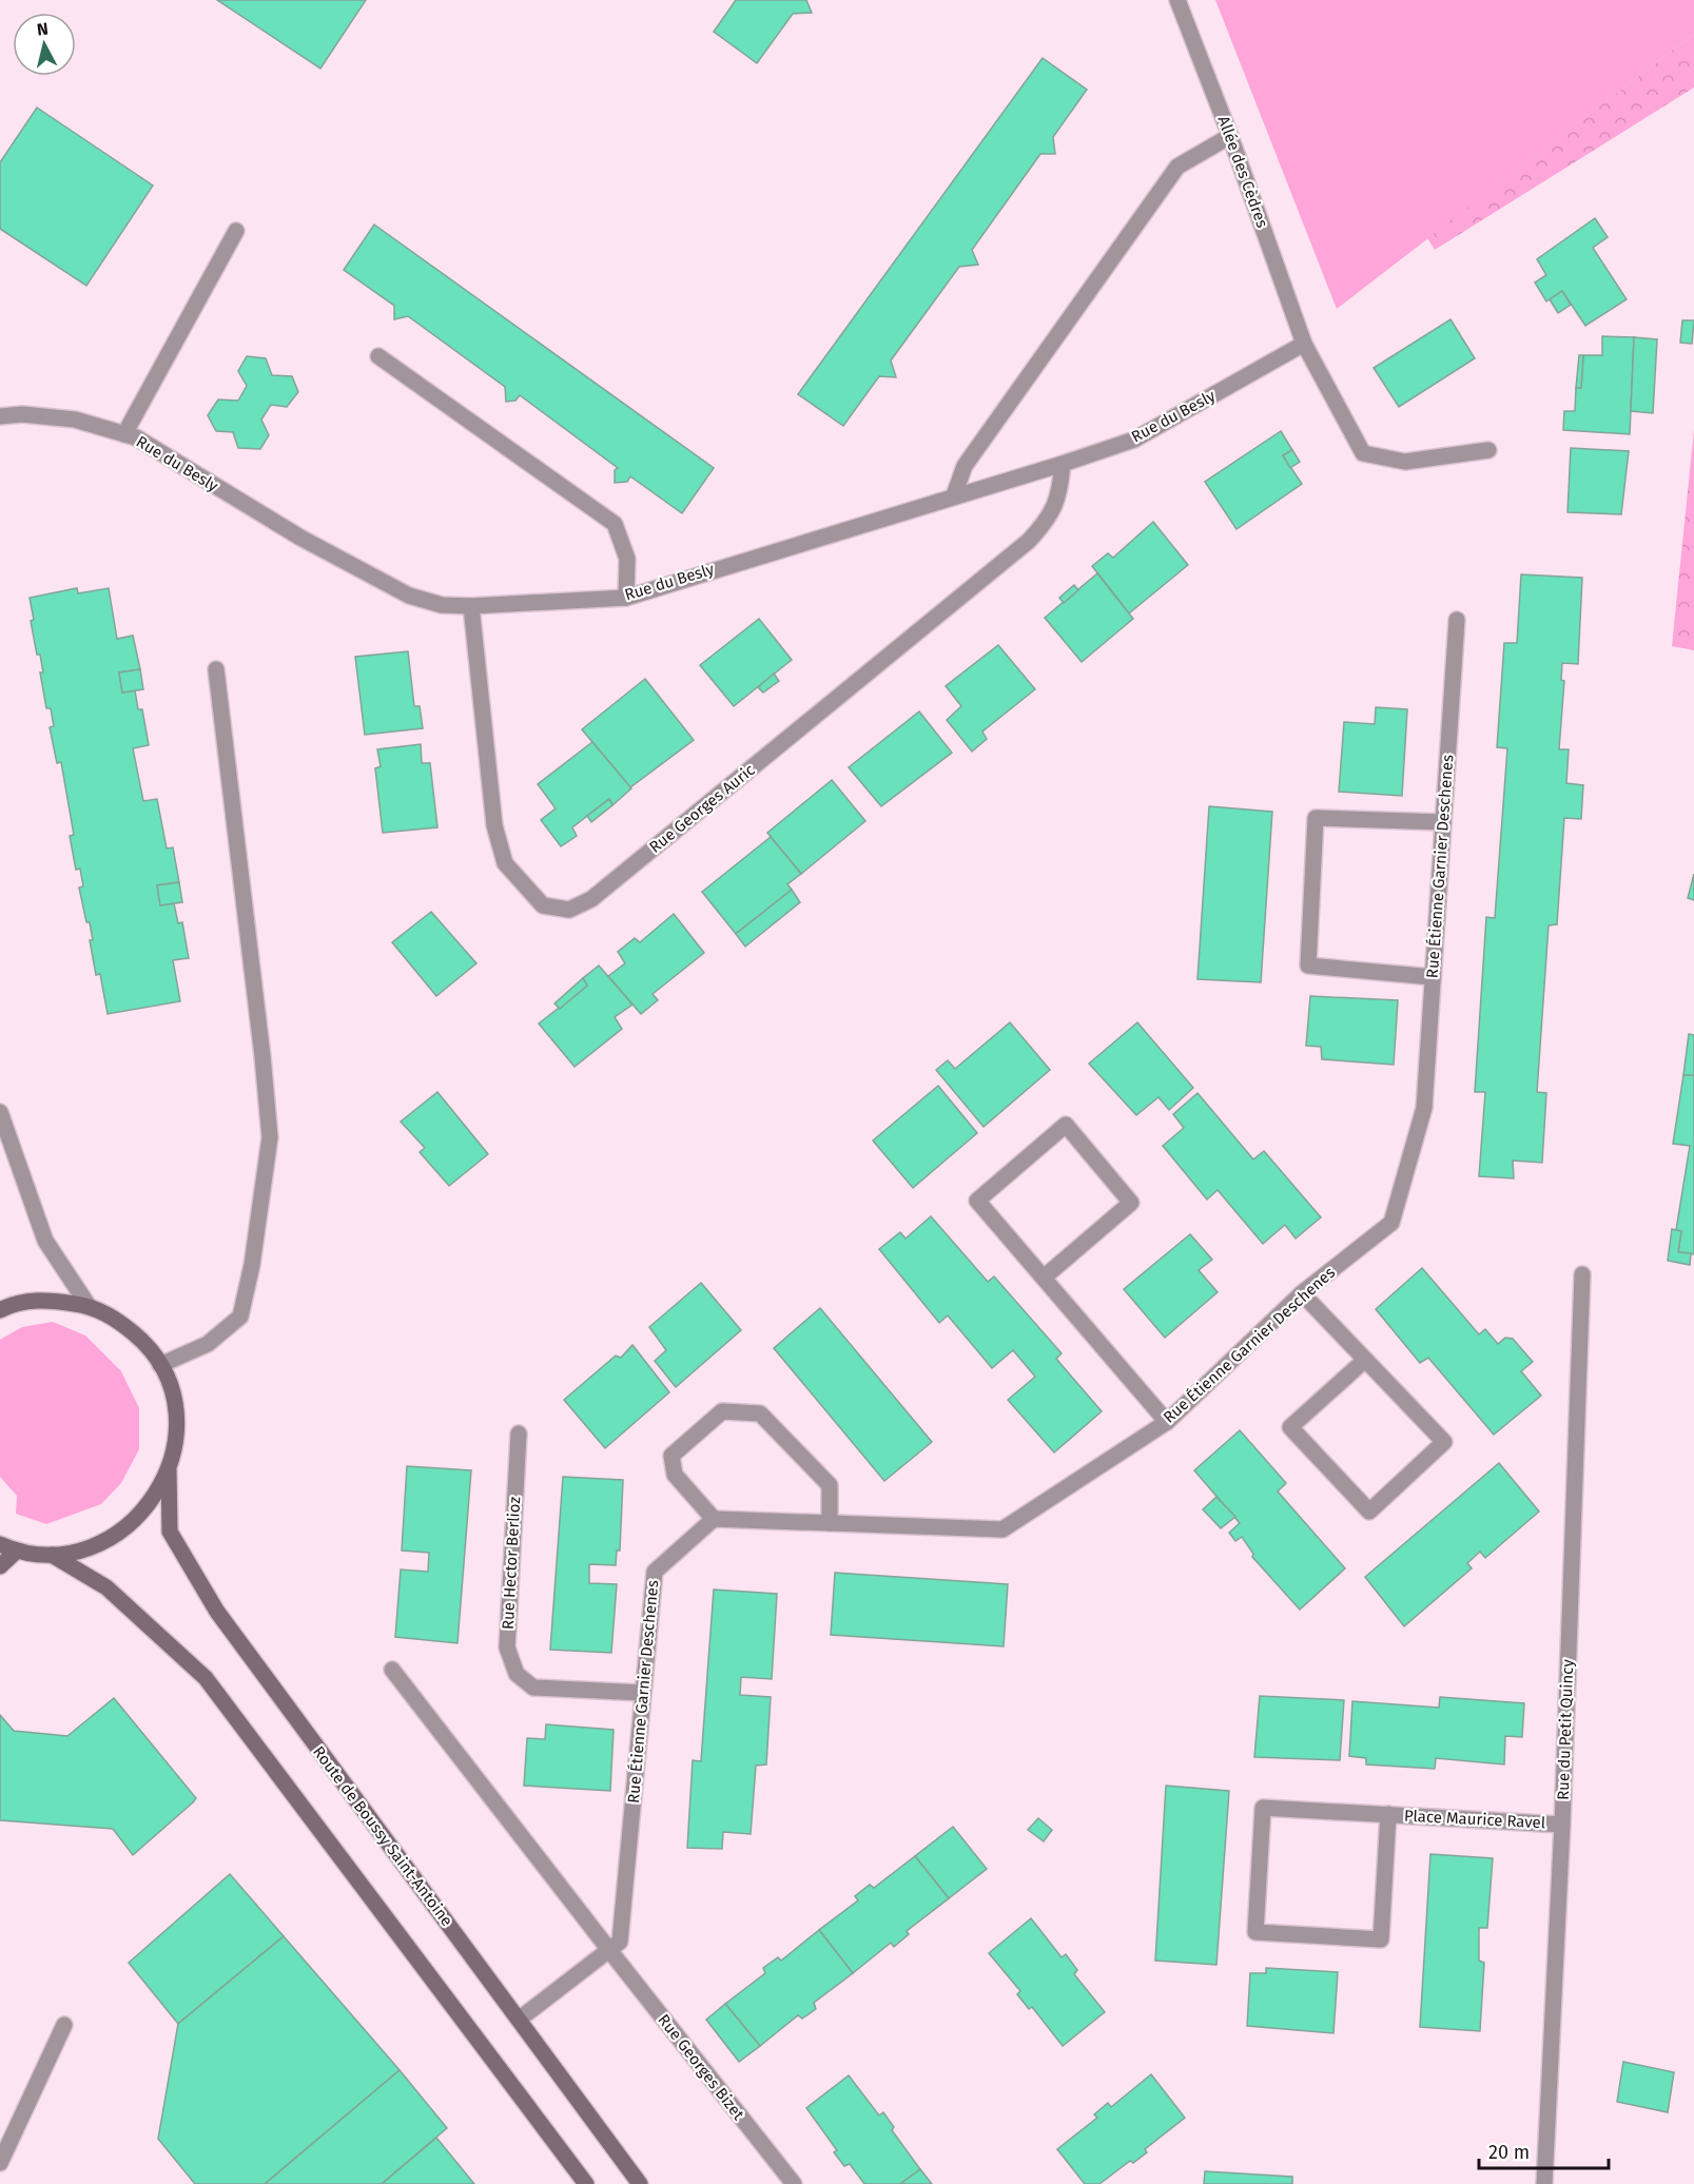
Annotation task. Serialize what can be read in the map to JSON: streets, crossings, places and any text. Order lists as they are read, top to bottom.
{
  "streets": {
    "main road": ["Route de Boussy Saint-Antoine"],
    "street": [
      "Allée des Cèdres",
      "Rue du Besly",
      "Rue Georges Auric",
      "Rue Étienne Garnier Deschenes",
      "Rue Hector Berlioz",
      "Rue du Petit Quincy",
      "Place Maurice Ravel",
      "Rue Georges Bizet"
    ]
  },
  "crossings": [
    ["Allée des Cèdres", "Rue du Besly"],
    ["Rue du Besly", "Rue Georges Auric"],
    ["Rue Étienne Garnier Deschenes", "Rue Hector Berlioz"],
    ["Rue Étienne Garnier Deschenes", "Route de Boussy Saint-Antoine"],
    ["Rue Étienne Garnier Deschenes", "Rue Georges Bizet"],
    ["Rue du Petit Quincy", "Place Maurice Ravel"]
  ],
  "scale_bar": "20 m",
  "north": "top"
}
